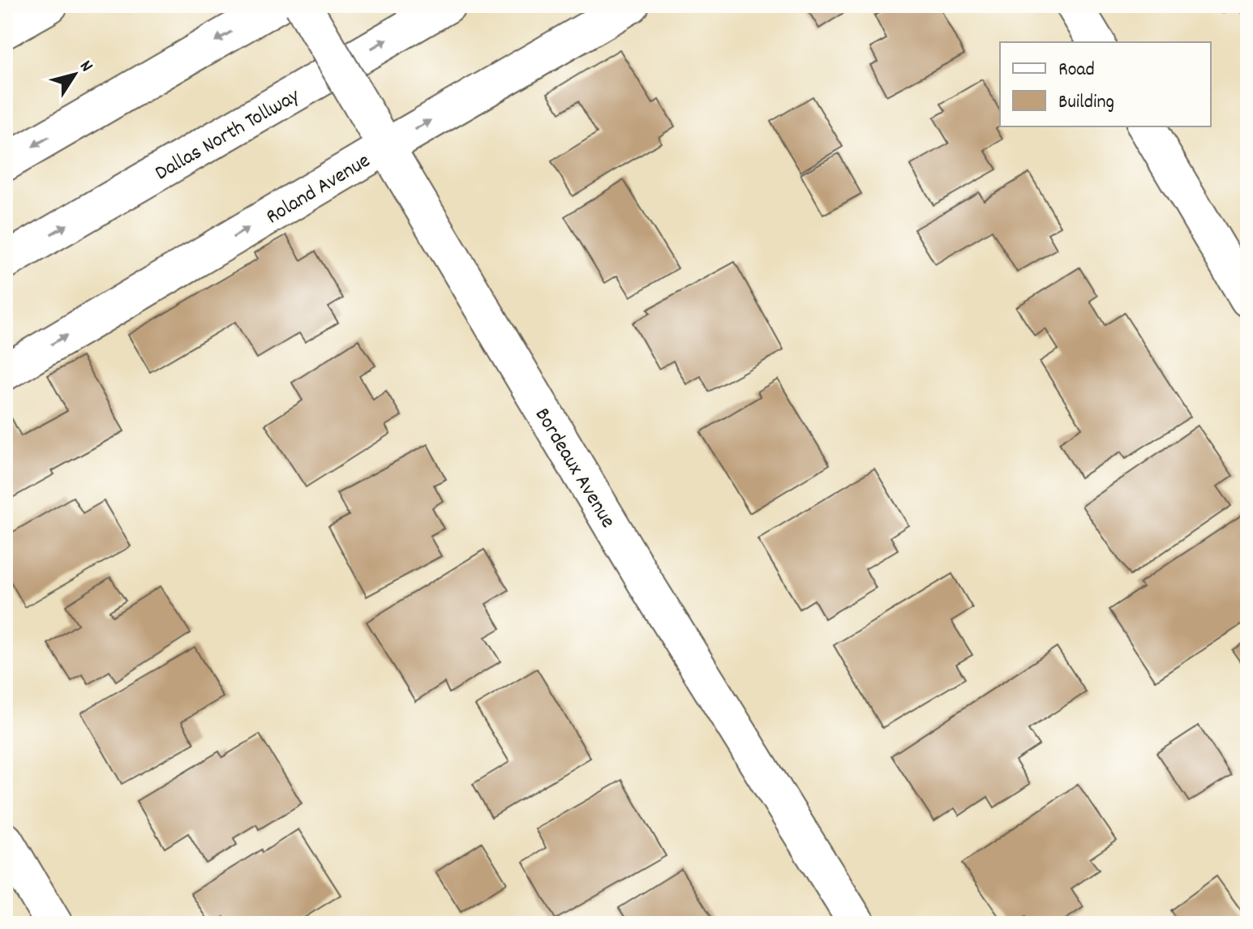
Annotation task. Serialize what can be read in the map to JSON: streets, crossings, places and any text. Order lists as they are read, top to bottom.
{
  "streets": {
    "main road": ["Dallas North Tollway", "Roland Avenue", "Bordeaux Avenue"]
  },
  "crossings": [
    ["Roland Avenue", "Bordeaux Avenue"]
  ],
  "legend": ["Road", "Building"],
  "north": "top right"
}
